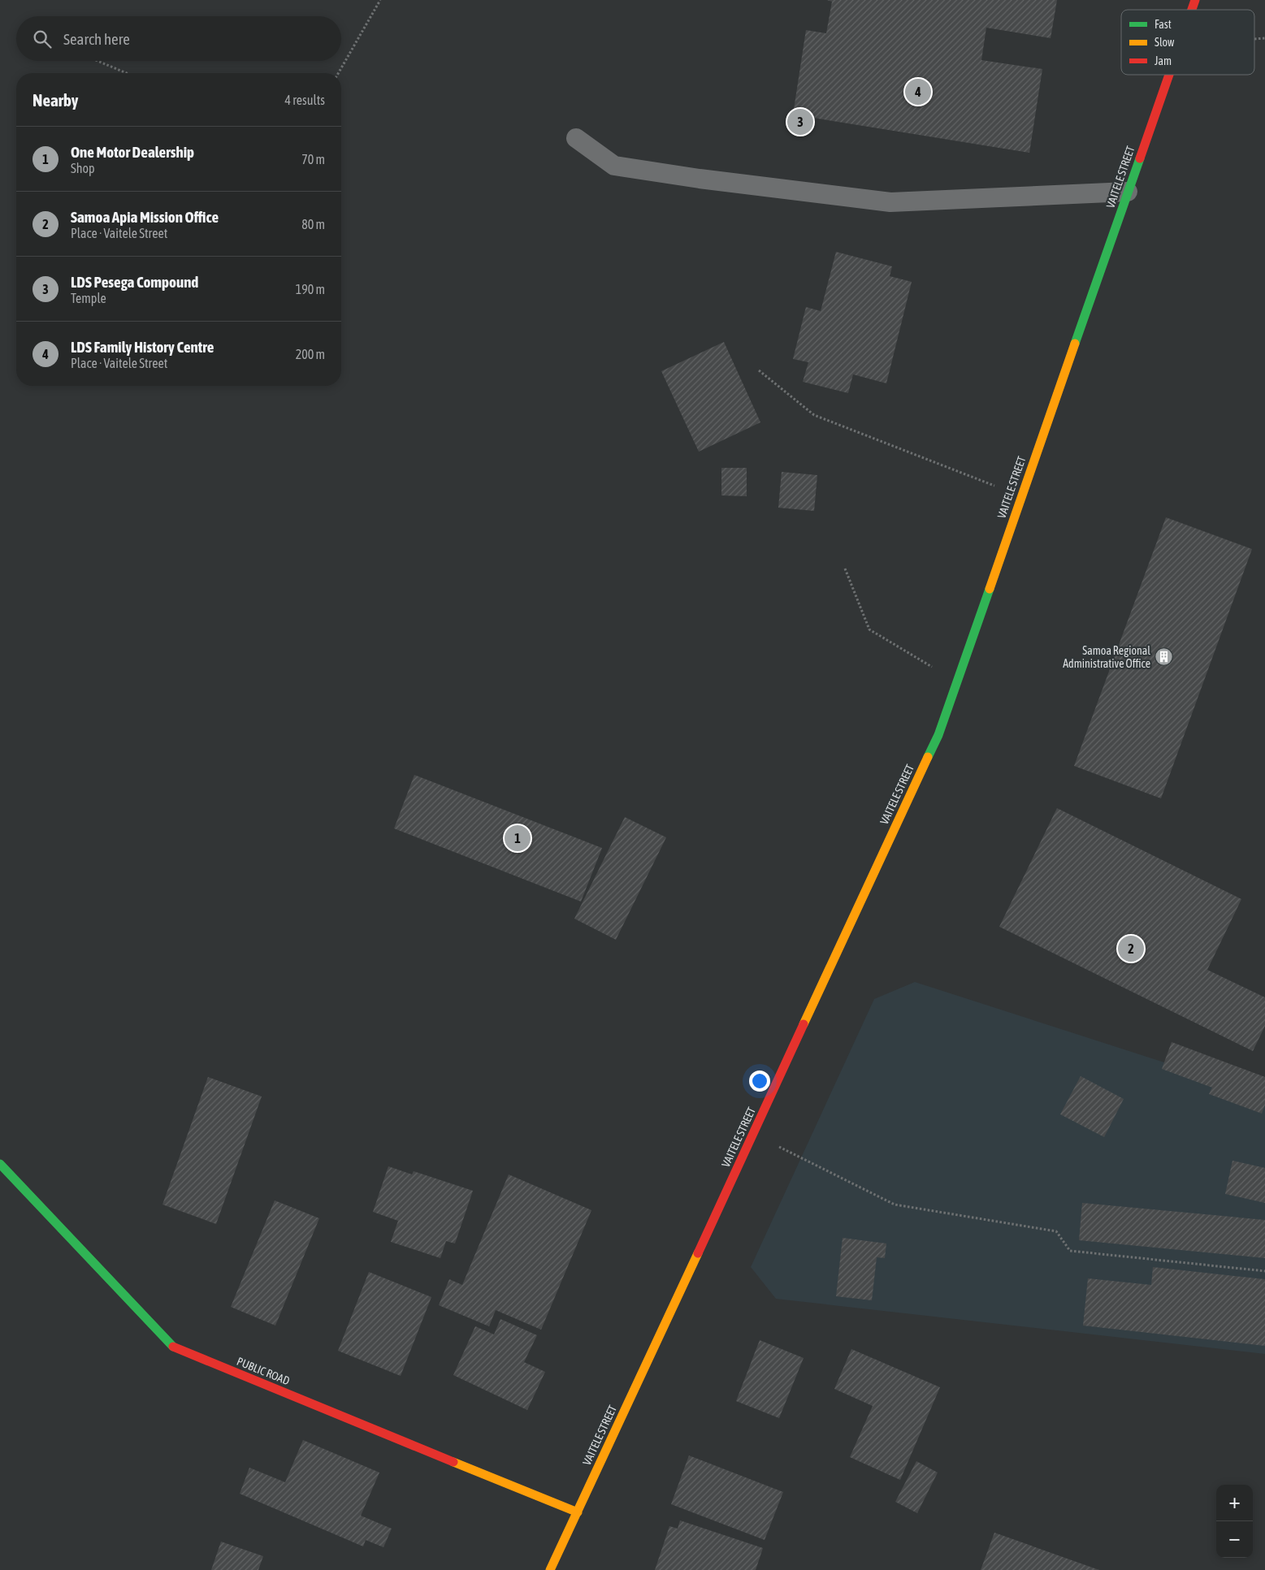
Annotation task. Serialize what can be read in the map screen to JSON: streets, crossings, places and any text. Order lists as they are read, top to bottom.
{
  "streets": {
    "main road": ["VAITELE STREET", "PUBLIC ROAD"]
  },
  "crossings": [
    ["VAITELE STREET", "PUBLIC ROAD"]
  ],
  "places": {
    "building": ["Samoa Regional Administrative Office"]
  },
  "legend": ["Fast", "Slow", "Jam"],
  "page": {
    "search": "Search here",
    "heading": ["Nearby", "4 results"],
    "pins": [
      "4",
      "3",
      "1",
      "2"
    ],
    "list": [
      {
        "mark": "1",
        "name": "One Motor Dealership",
        "note": "Shop",
        "value": "70 m"
      },
      {
        "mark": "2",
        "name": "Samoa Apia Mission Office",
        "note": "Place · Vaitele Street",
        "value": "80 m"
      },
      {
        "mark": "3",
        "name": "LDS Pesega Compound",
        "note": "Temple",
        "value": "190 m"
      },
      {
        "mark": "4",
        "name": "LDS Family History Centre",
        "note": "Place · Vaitele Street",
        "value": "200 m"
      }
    ],
    "map_buttons": ["+", "−"]
  }
}
